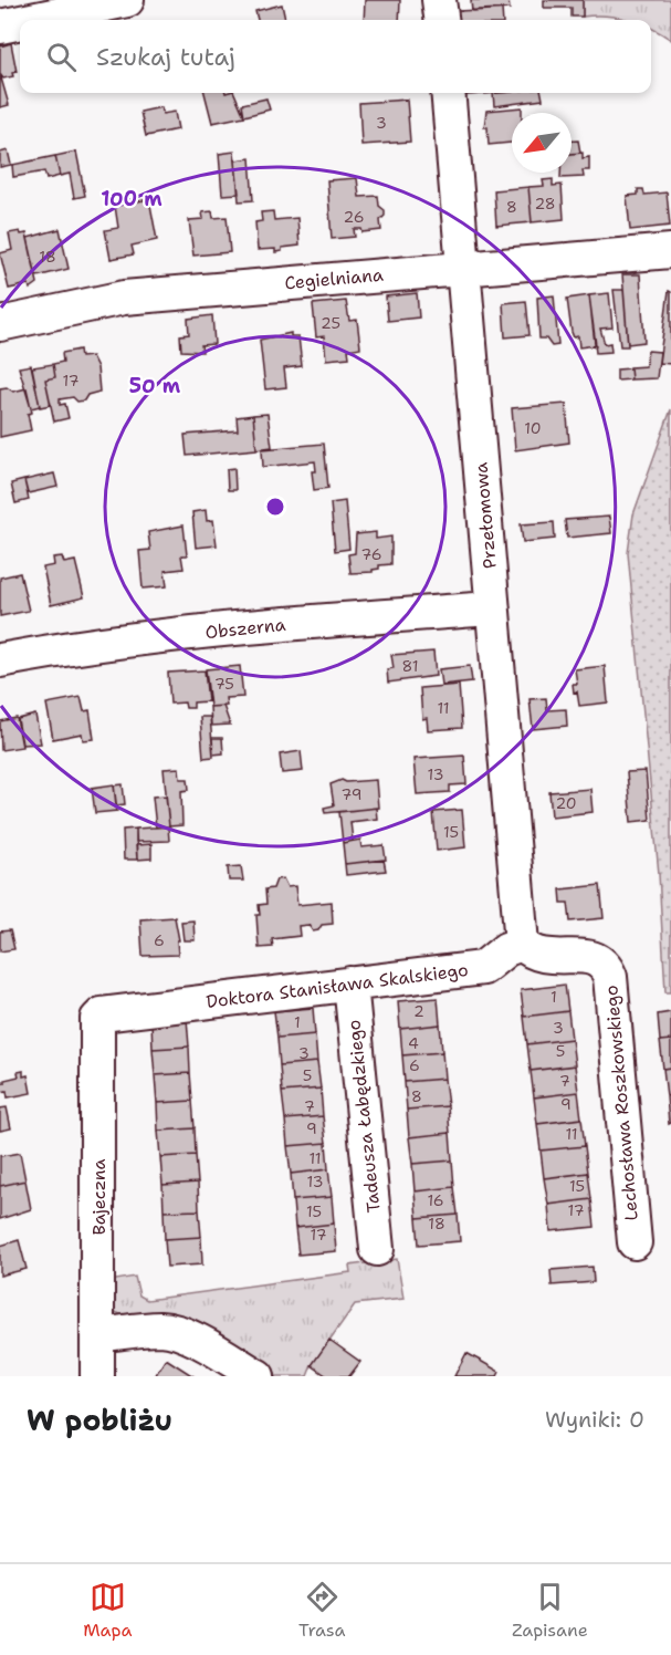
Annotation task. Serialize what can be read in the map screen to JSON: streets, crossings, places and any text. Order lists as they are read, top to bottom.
{
  "streets": {
    "street": [
      "Cegielniana",
      "Przełomowa",
      "Obszerna",
      "Doktora Stanisława Skalskiego",
      "Lechosława Roszkowskiego",
      "Tadeusza Łabędzkiego",
      "Bajeczna"
    ]
  },
  "crossings": [
    ["Cegielniana", "Przełomowa"],
    ["Przełomowa", "Obszerna"],
    ["Przełomowa", "Doktora Stanisława Skalskiego"],
    ["Przełomowa", "Lechosława Roszkowskiego"],
    ["Doktora Stanisława Skalskiego", "Lechosława Roszkowskiego"],
    ["Doktora Stanisława Skalskiego", "Tadeusza Łabędzkiego"],
    ["Doktora Stanisława Skalskiego", "Bajeczna"]
  ],
  "house_numbers": [
    "3",
    "28",
    "8",
    "26",
    "18",
    "25",
    "17",
    "10",
    "76",
    "81",
    "75",
    "11",
    "13",
    "79",
    "20",
    "15",
    "6",
    "1",
    "2",
    "1",
    "3",
    "4",
    "5",
    "3",
    "6",
    "5",
    "7",
    "8",
    "9",
    "7",
    "9",
    "11",
    "11",
    "13",
    "15",
    "16",
    "17",
    "15",
    "18",
    "17"
  ],
  "north": "bottom left",
  "page": {
    "search": "Szukaj tutaj",
    "heading": ["W pobliżu", "Wyniki: 0"],
    "nav": ["Mapa", "Trasa", "Zapisane"]
  },
  "rings": ["100 m", "50 m"]
}
